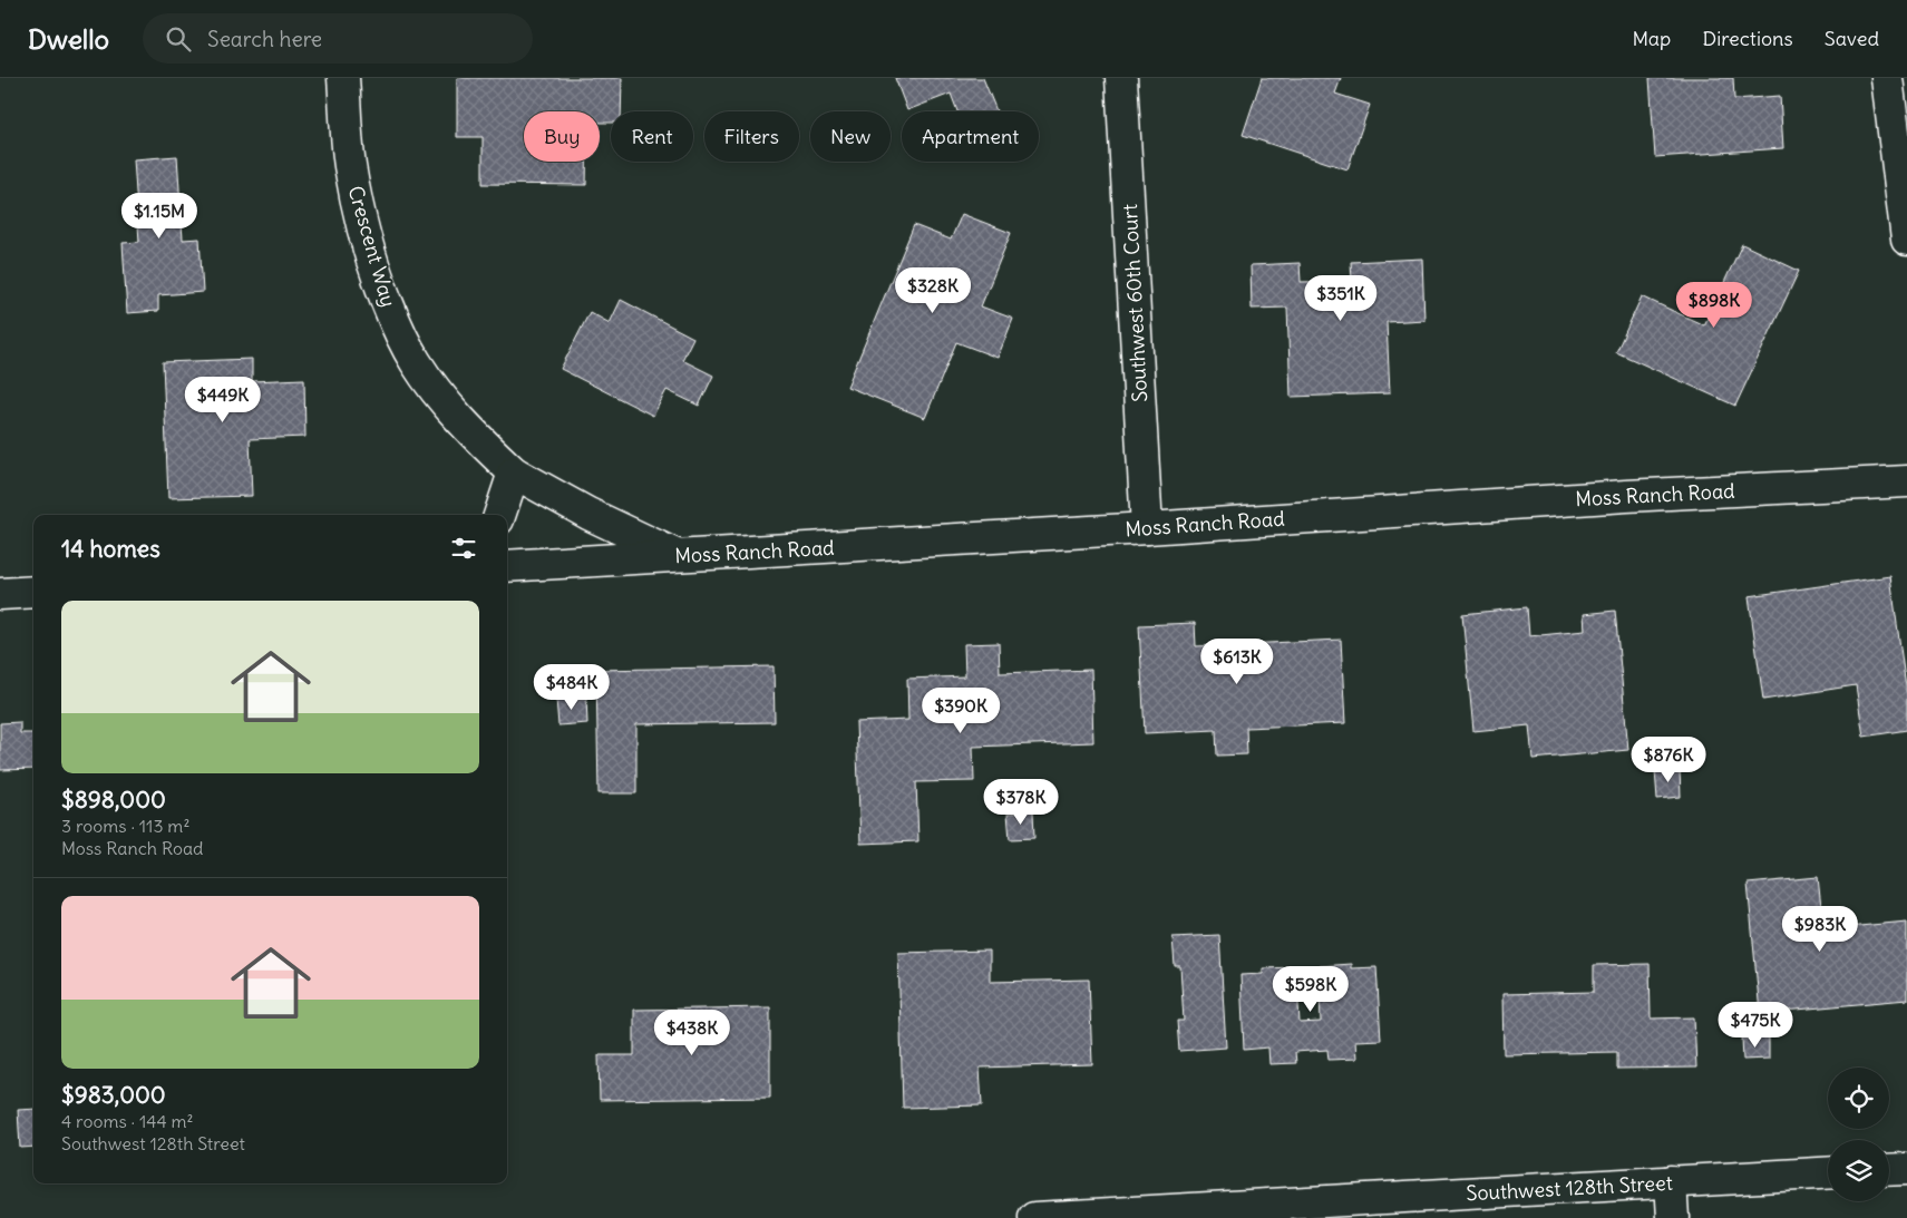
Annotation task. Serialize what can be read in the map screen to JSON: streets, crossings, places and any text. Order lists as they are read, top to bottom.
{
  "streets": {
    "street": [
      "Crescent Way",
      "Southwest 60th Court",
      "Moss Ranch Road",
      "Southwest 128th Street"
    ]
  },
  "crossings": [
    ["Crescent Way", "Moss Ranch Road"],
    ["Southwest 60th Court", "Moss Ranch Road"]
  ],
  "page": {
    "header": "Dwello",
    "search": "Search here",
    "nav": ["Map", "Directions", "Saved"],
    "chip": [
      "Buy",
      "Rent",
      "Filters",
      "New",
      "Apartment"
    ],
    "price": [
      "$1.15M",
      "$328K",
      "$351K",
      "$898K",
      "$449K",
      "$613K",
      "$484K",
      "$390K",
      "$876K",
      "$378K",
      "$983K",
      "$598K",
      "$475K",
      "$438K"
    ],
    "heading": "14 homes",
    "list": [
      {
        "name": "$898,000",
        "note": "3 rooms · 113 m² · Moss Ranch Road"
      },
      {
        "name": "$983,000",
        "note": "4 rooms · 144 m² · Southwest 128th Street"
      }
    ]
  }
}
